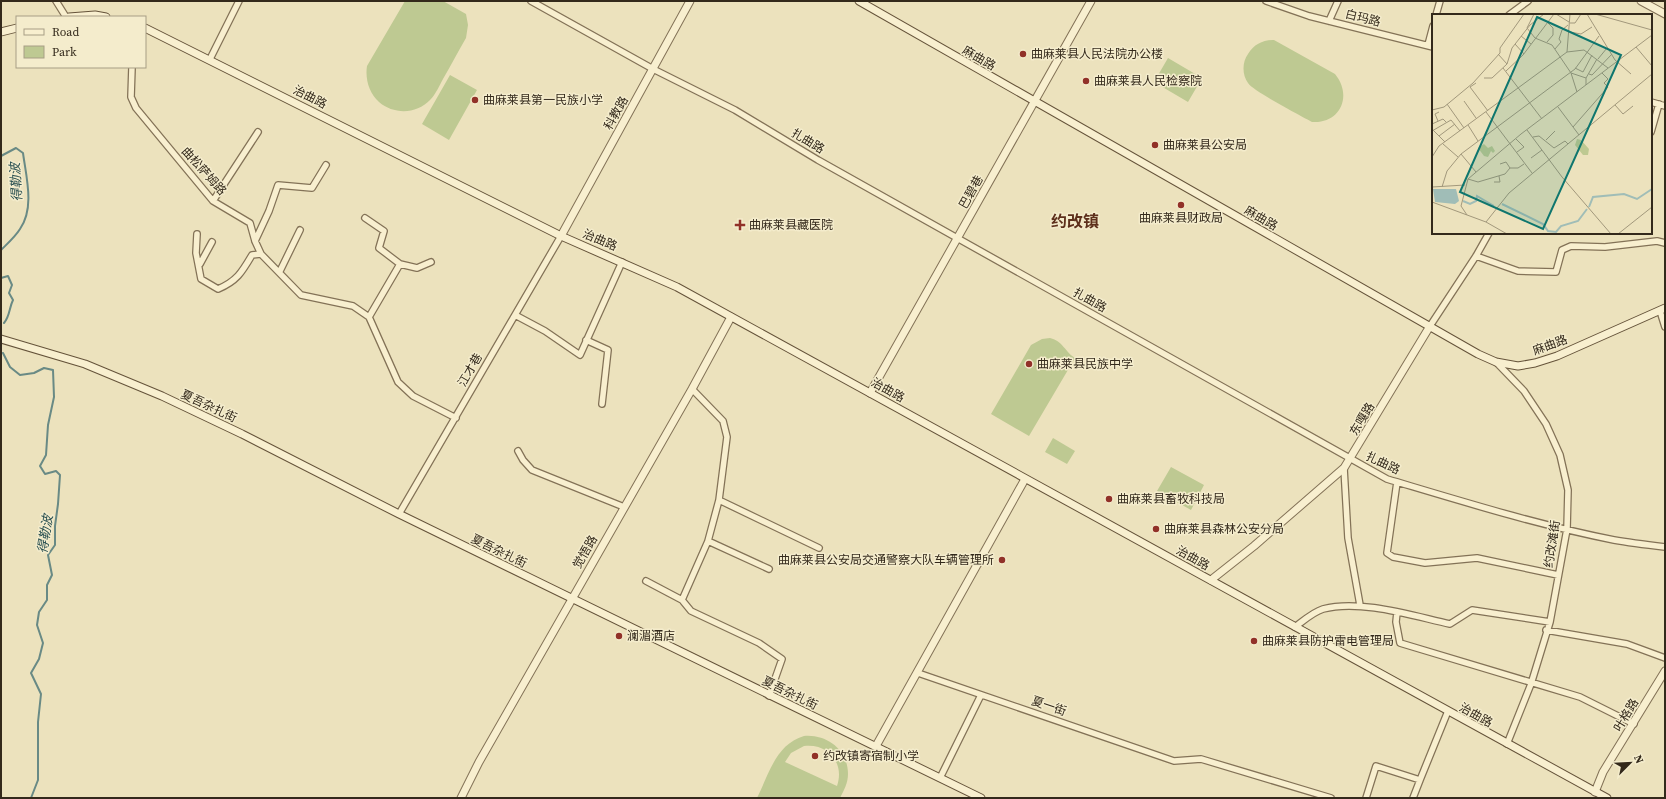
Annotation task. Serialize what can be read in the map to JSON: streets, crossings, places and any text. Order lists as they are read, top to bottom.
{
  "streets": {
    "main road": [
      "麻曲路",
      "治曲路",
      "科教路",
      "巴碧巷",
      "夏吾杂扎街",
      "东嘎路",
      "觉悟路",
      "叶格路"
    ],
    "street": [
      "白玛路",
      "扎曲路",
      "曲松萨姆路",
      "江才巷",
      "约改滩街",
      "夏一街"
    ]
  },
  "crossings": [
    ["麻曲路", "巴碧巷"],
    ["麻曲路", "东嘎路"],
    ["麻曲路", "约改滩街"],
    ["治曲路", "科教路"],
    ["治曲路", "巴碧巷"],
    ["治曲路", "江才巷"],
    ["治曲路", "东嘎路"],
    ["治曲路", "约改滩街"],
    ["治曲路", "觉悟路"],
    ["治曲路", "叶格路"],
    ["科教路", "扎曲路"],
    ["科教路", "江才巷"],
    ["扎曲路", "巴碧巷"],
    ["扎曲路", "东嘎路"],
    ["扎曲路", "约改滩街"],
    ["江才巷", "夏吾杂扎街"],
    ["夏吾杂扎街", "觉悟路"]
  ],
  "districts": ["约改镇"],
  "water": ["得勒波"],
  "places": {
    "other": [
      "曲麻莱县人民法院办公楼",
      "曲麻莱县人民检察院",
      "曲麻莱县第一民族小学",
      "曲麻莱县公安局",
      "曲麻莱县财政局",
      "曲麻莱县民族中学",
      "曲麻莱县畜牧科技局",
      "曲麻莱县森林公安分局",
      "曲麻莱县公安局交通警察大队车辆管理所",
      "澜湄酒店",
      "曲麻莱县防护雷电管理局",
      "约改镇寄宿制小学"
    ],
    "health": ["曲麻莱县藏医院"]
  },
  "legend": ["Road", "Park"],
  "north": "top right"
}
